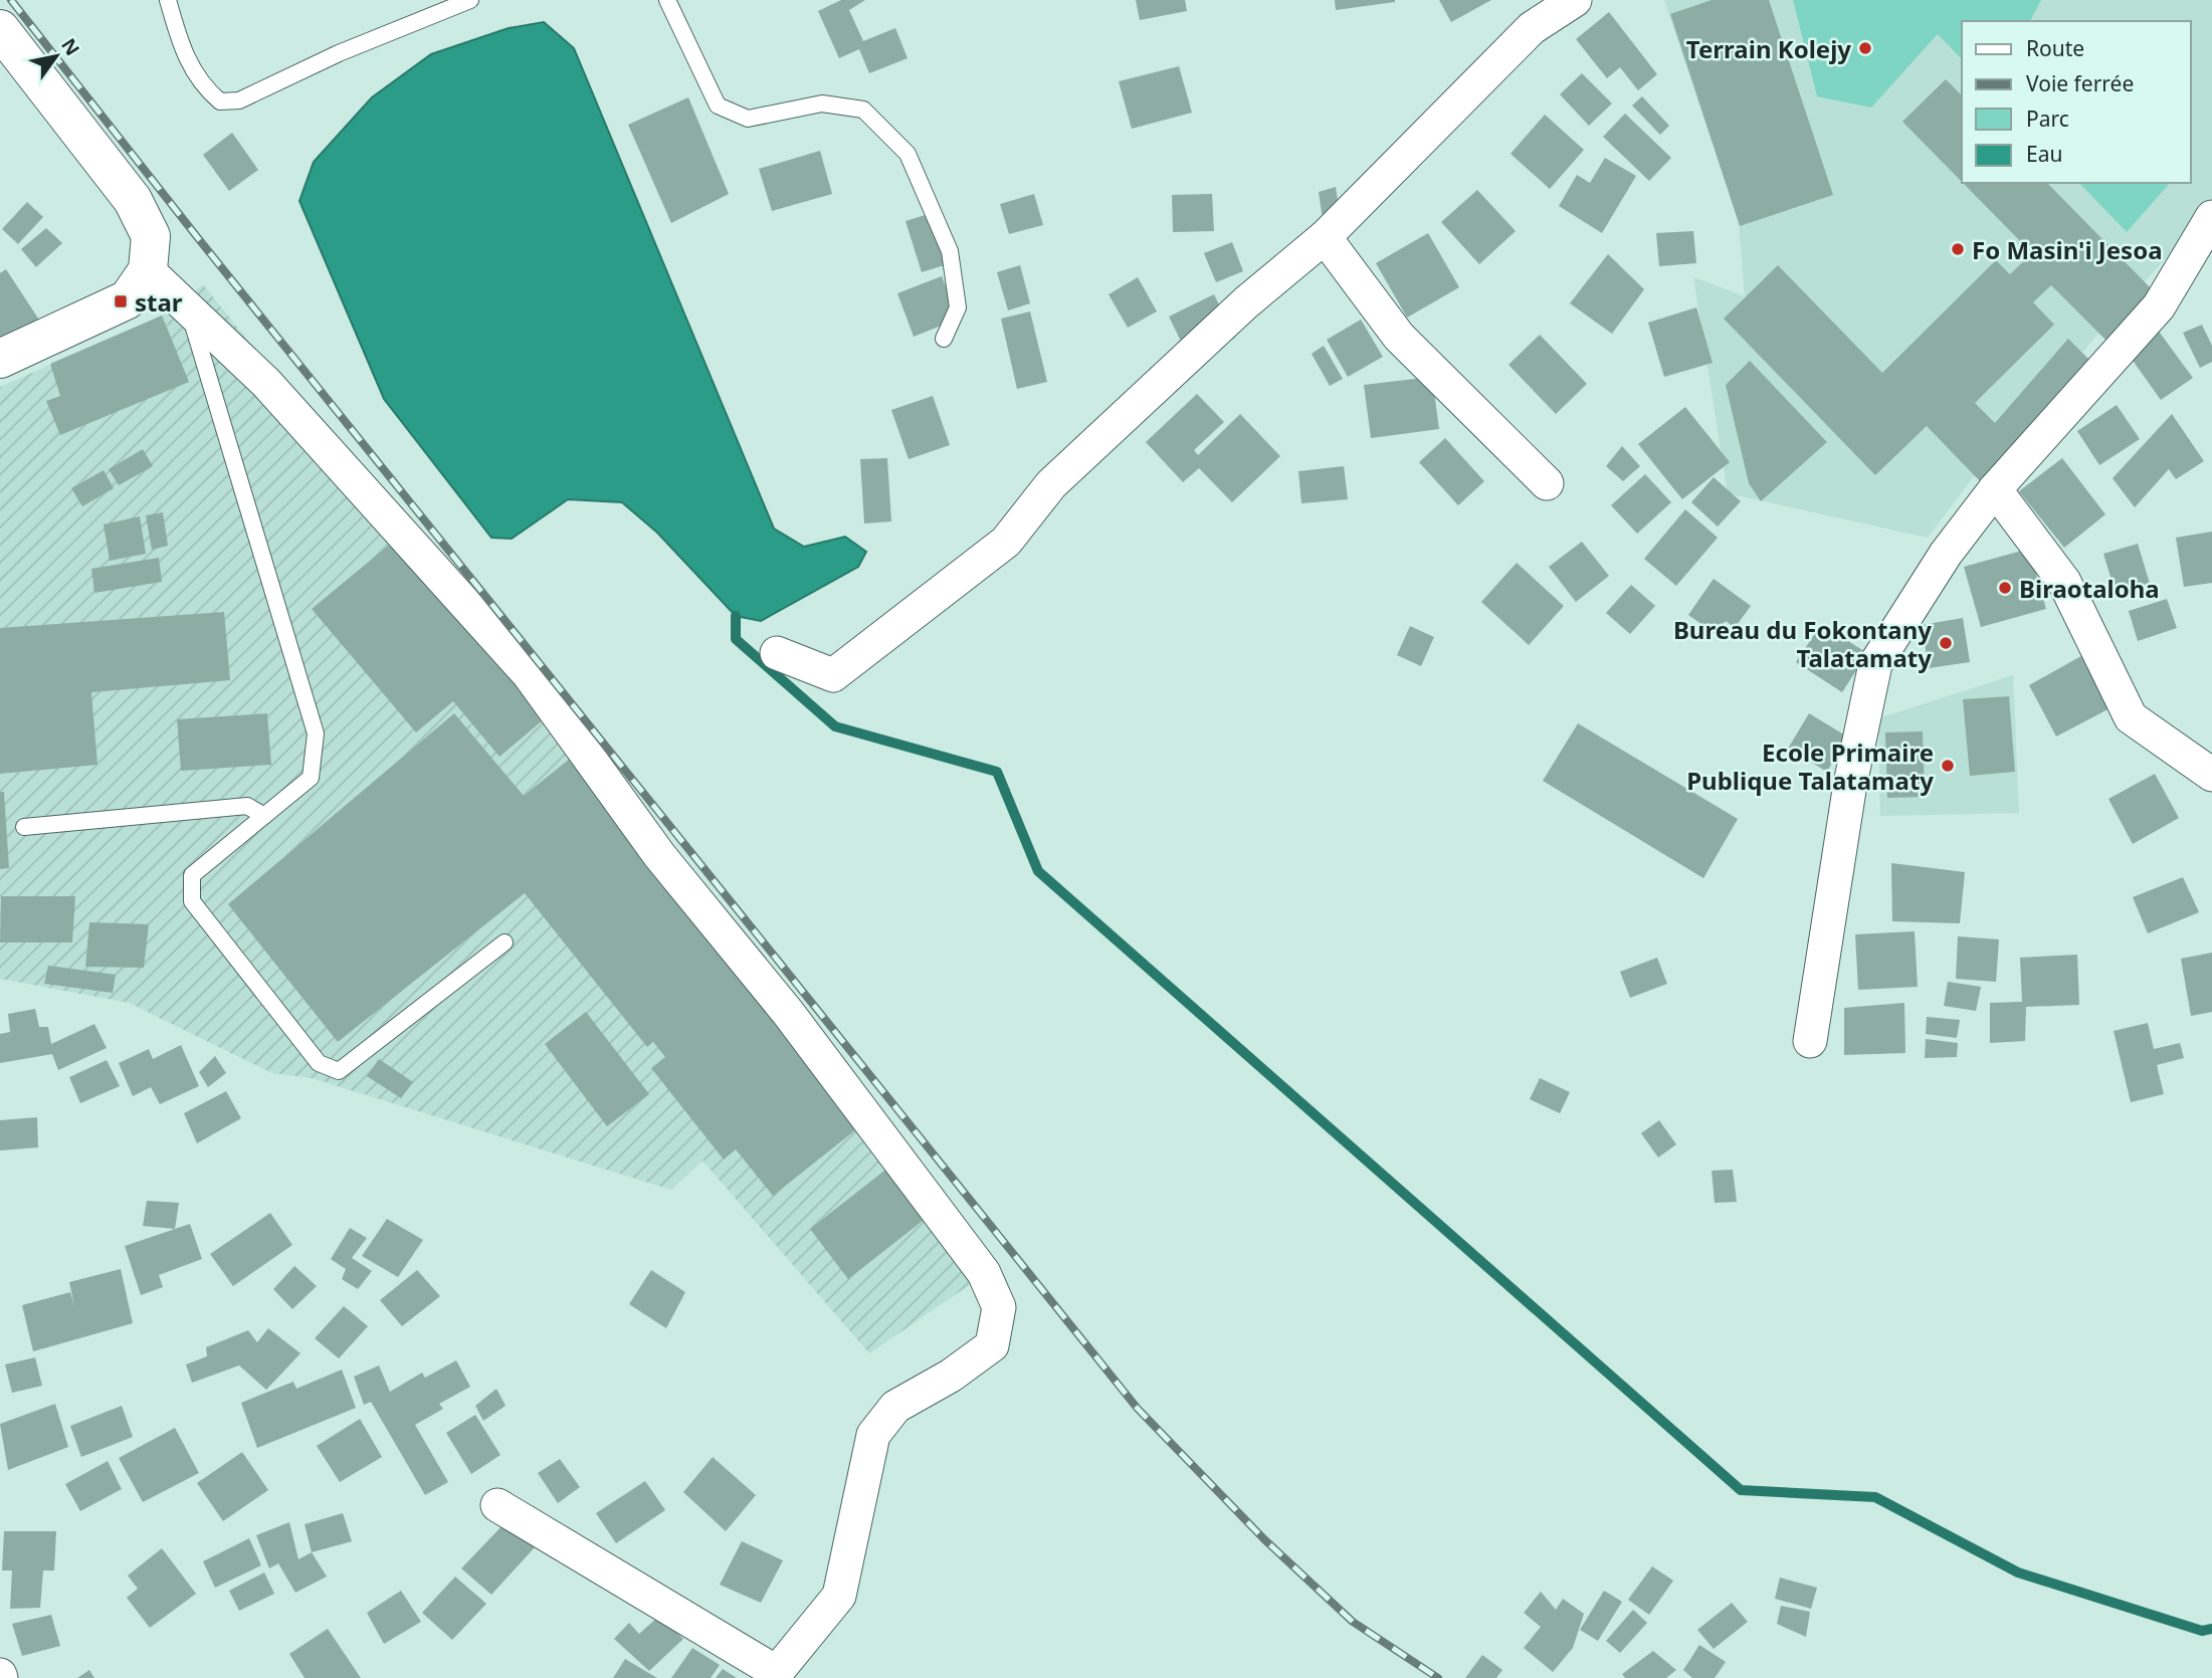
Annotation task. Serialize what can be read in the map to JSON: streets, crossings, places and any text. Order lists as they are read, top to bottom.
{
  "places": {
    "other": [
      "Terrain Kolejy",
      "Fo Masin'i Jesoa",
      "Biraotaloha",
      "Bureau du Fokontany Talatamaty",
      "Ecole Primaire Publique Talatamaty"
    ],
    "transit": ["star"]
  },
  "legend": [
    "Route",
    "Voie ferrée",
    "Parc",
    "Eau"
  ],
  "north": "top right"
}
